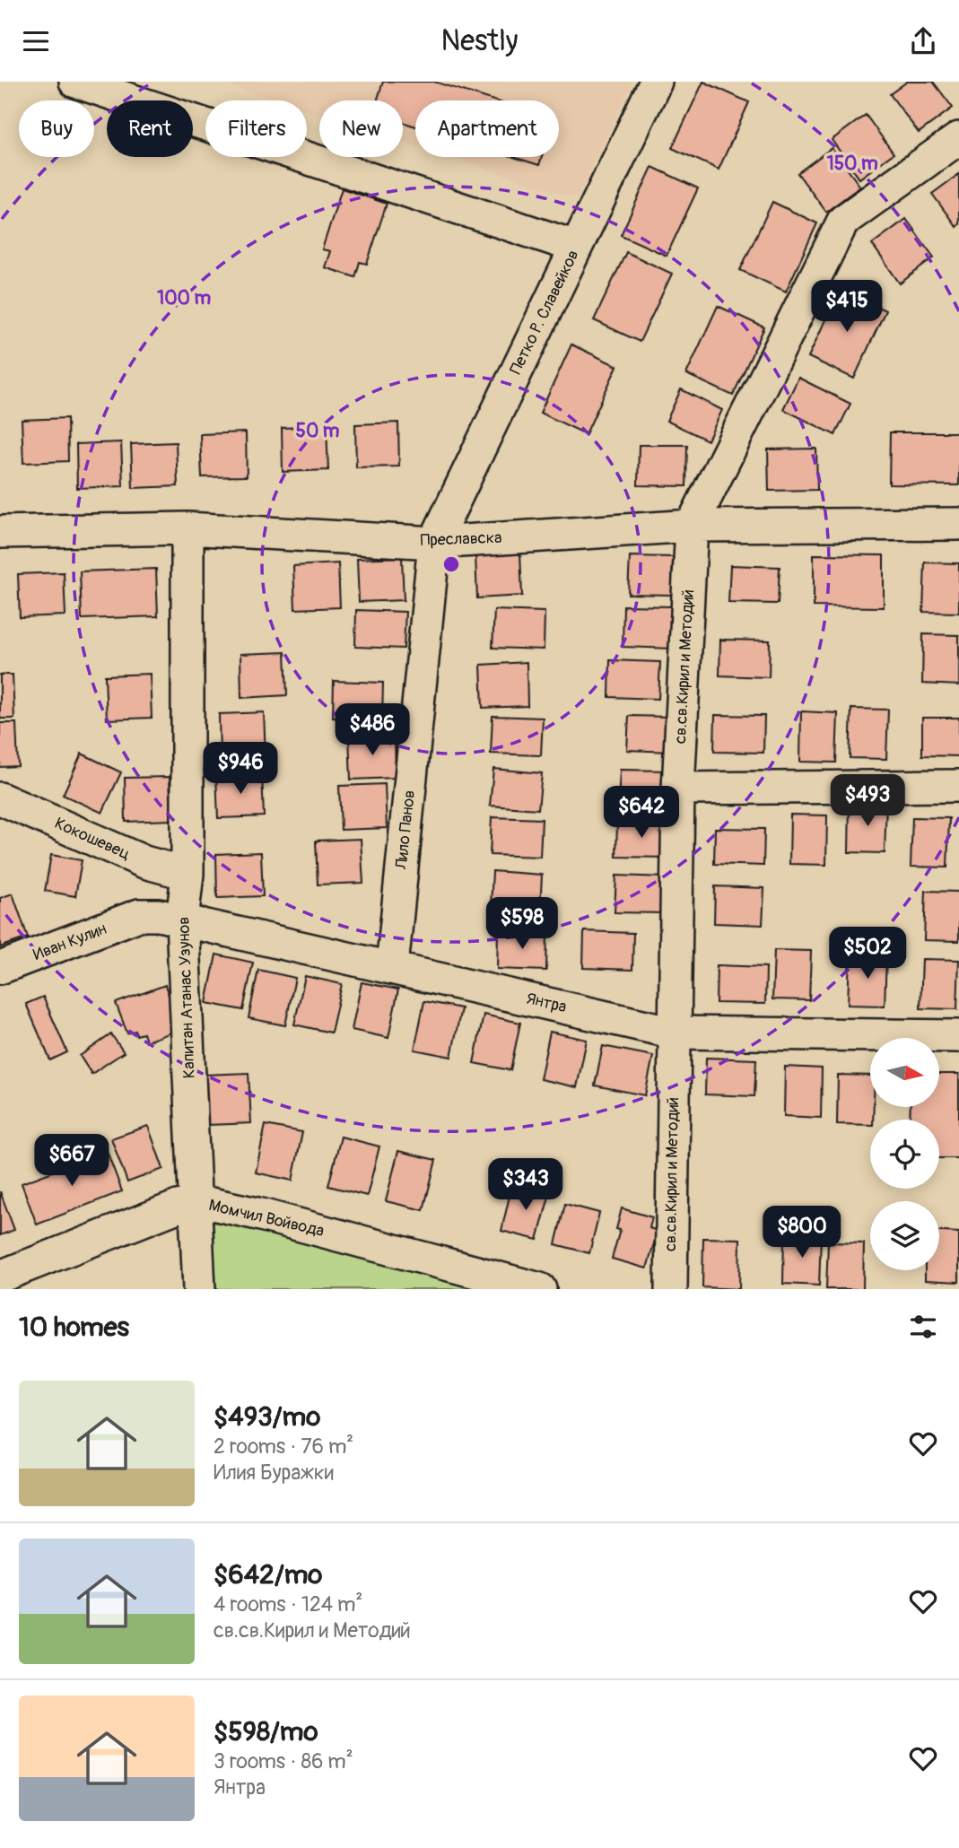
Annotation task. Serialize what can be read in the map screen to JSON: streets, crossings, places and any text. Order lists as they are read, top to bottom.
{
  "streets": {
    "street": [
      "Петко Р. Славейков",
      "Преславска",
      "св.св.Кирил и Методий",
      "Лило Панов",
      "Кокошевец",
      "Иван Кулин",
      "Капитан Атанас Узунов",
      "Янтра",
      "Момчил Войвода"
    ]
  },
  "crossings": [
    ["Петко Р. Славейков", "Преславска"],
    ["Петко Р. Славейков", "Лило Панов"],
    ["Преславска", "св.св.Кирил и Методий"],
    ["Преславска", "Лило Панов"],
    ["Преславска", "Капитан Атанас Узунов"],
    ["св.св.Кирил и Методий", "Янтра"],
    ["Лило Панов", "Янтра"],
    ["Кокошевец", "Капитан Атанас Узунов"],
    ["Иван Кулин", "Янтра"],
    ["Капитан Атанас Узунов", "Янтра"],
    ["Капитан Атанас Узунов", "Момчил Войвода"]
  ],
  "north": "right",
  "page": {
    "header": "Nestly",
    "chip": [
      "Buy",
      "Rent",
      "Filters",
      "New",
      "Apartment"
    ],
    "price": [
      "$415",
      "$486",
      "$946",
      "$493",
      "$642",
      "$598",
      "$502",
      "$667",
      "$343",
      "$800"
    ],
    "heading": "10 homes",
    "list": [
      {
        "name": "$493/mo",
        "note": "2 rooms · 76 m² · Илия Буражки"
      },
      {
        "name": "$642/mo",
        "note": "4 rooms · 124 m² · св.св.Кирил и Методий"
      },
      {
        "name": "$598/mo",
        "note": "3 rooms · 86 m² · Янтра"
      }
    ]
  },
  "rings": ["150 m", "100 m", "50 m"]
}
